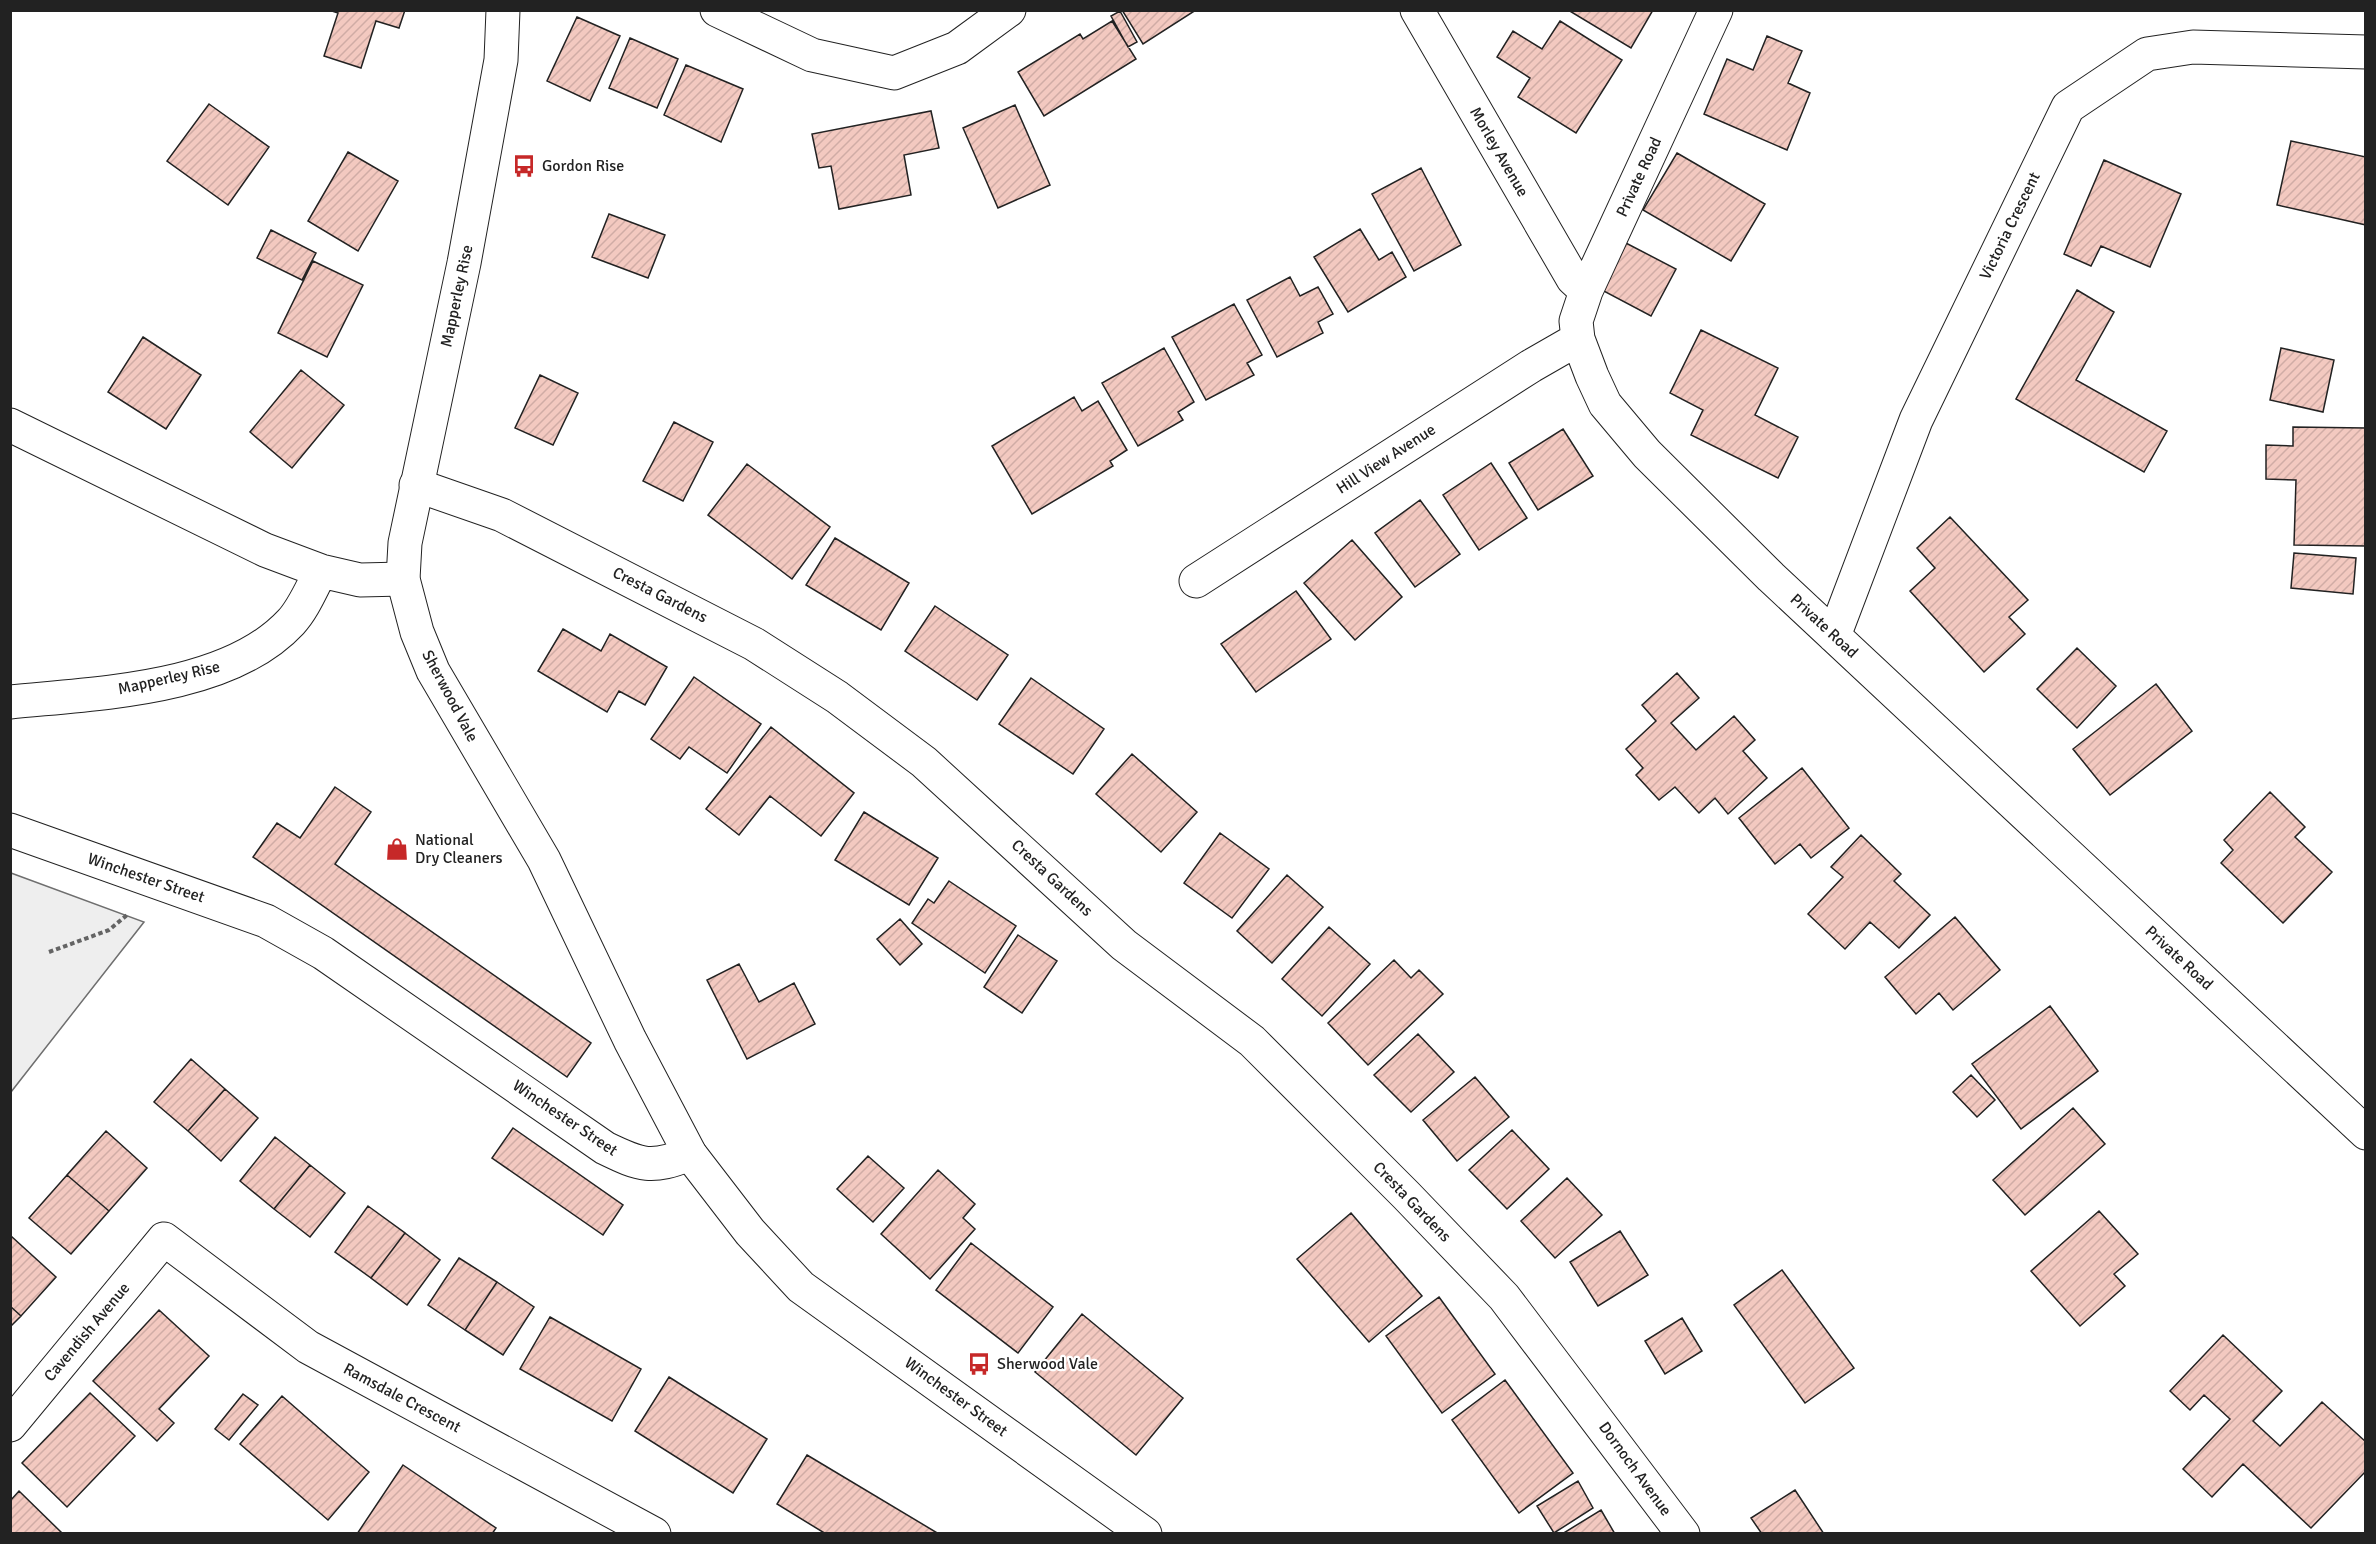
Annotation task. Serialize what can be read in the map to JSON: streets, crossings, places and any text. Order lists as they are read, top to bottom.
{
  "streets": {
    "street": [
      "Morley Avenue",
      "Private Road",
      "Victoria Crescent",
      "Mapperley Rise",
      "Hill View Avenue",
      "Cresta Gardens",
      "Sherwood Vale",
      "Winchester Street",
      "Cavendish Avenue",
      "Ramsdale Crescent",
      "Dornoch Avenue"
    ]
  },
  "crossings": [
    ["Morley Avenue", "Private Road"],
    ["Private Road", "Victoria Crescent"],
    ["Private Road", "Hill View Avenue"],
    ["Mapperley Rise", "Cresta Gardens"],
    ["Mapperley Rise", "Sherwood Vale"],
    ["Cresta Gardens", "Dornoch Avenue"],
    ["Sherwood Vale", "Winchester Street"],
    ["Cavendish Avenue", "Ramsdale Crescent"]
  ],
  "places": {
    "bus stop": ["Gordon Rise", "Sherwood Vale"],
    "shop": ["National Dry Cleaners"]
  }
}
